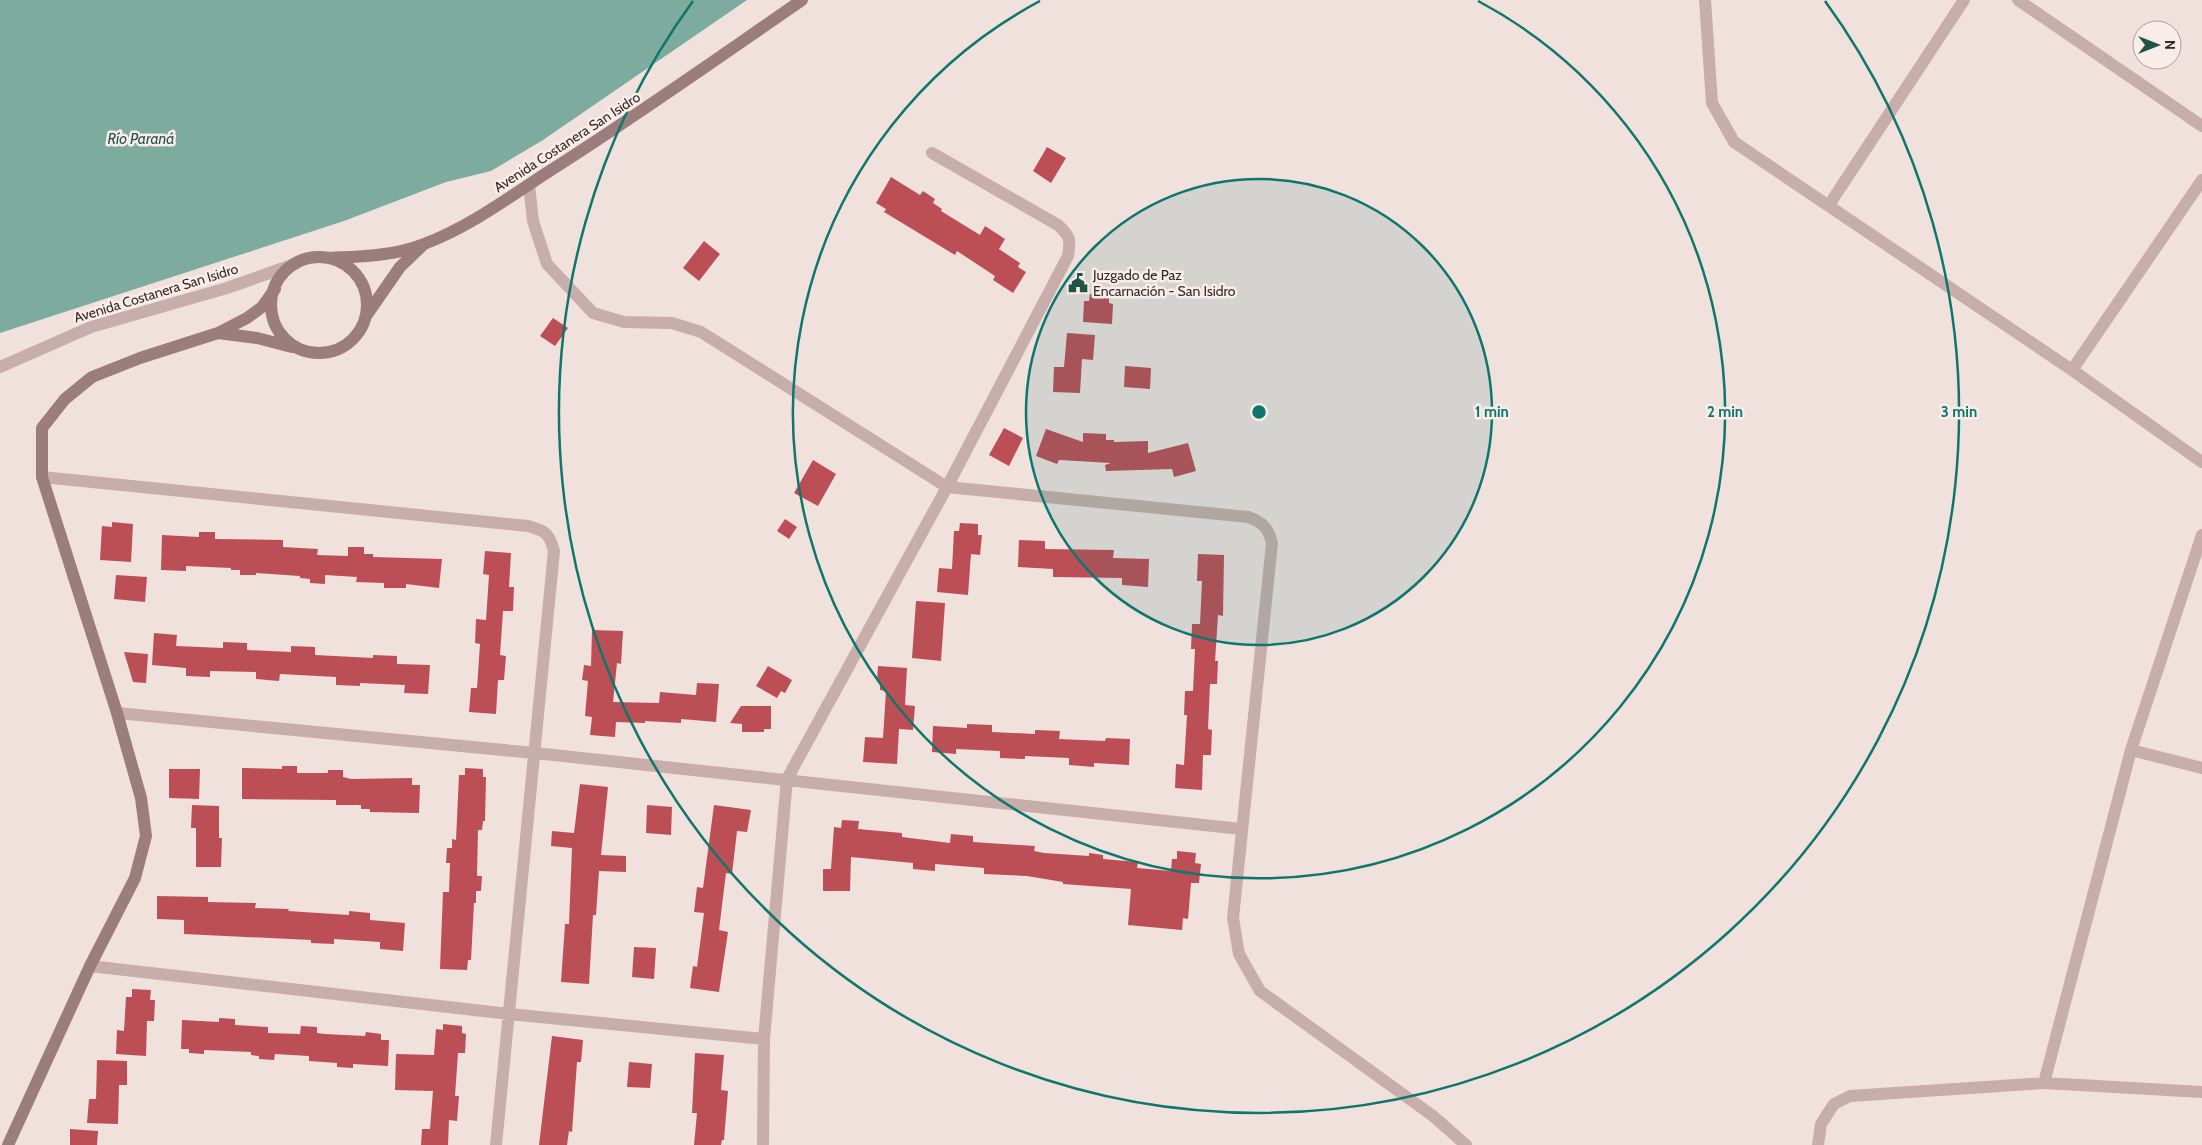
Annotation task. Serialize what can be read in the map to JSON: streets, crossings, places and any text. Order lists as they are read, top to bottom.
{
  "streets": {
    "main road": ["Avenida Costanera San Isidro"]
  },
  "water": ["Río Paraná"],
  "places": {
    "public building": ["Juzgado de Paz Encarnación - San Isidro"]
  },
  "north": "right",
  "rings": ["1 min", "2 min", "3 min"]
}
